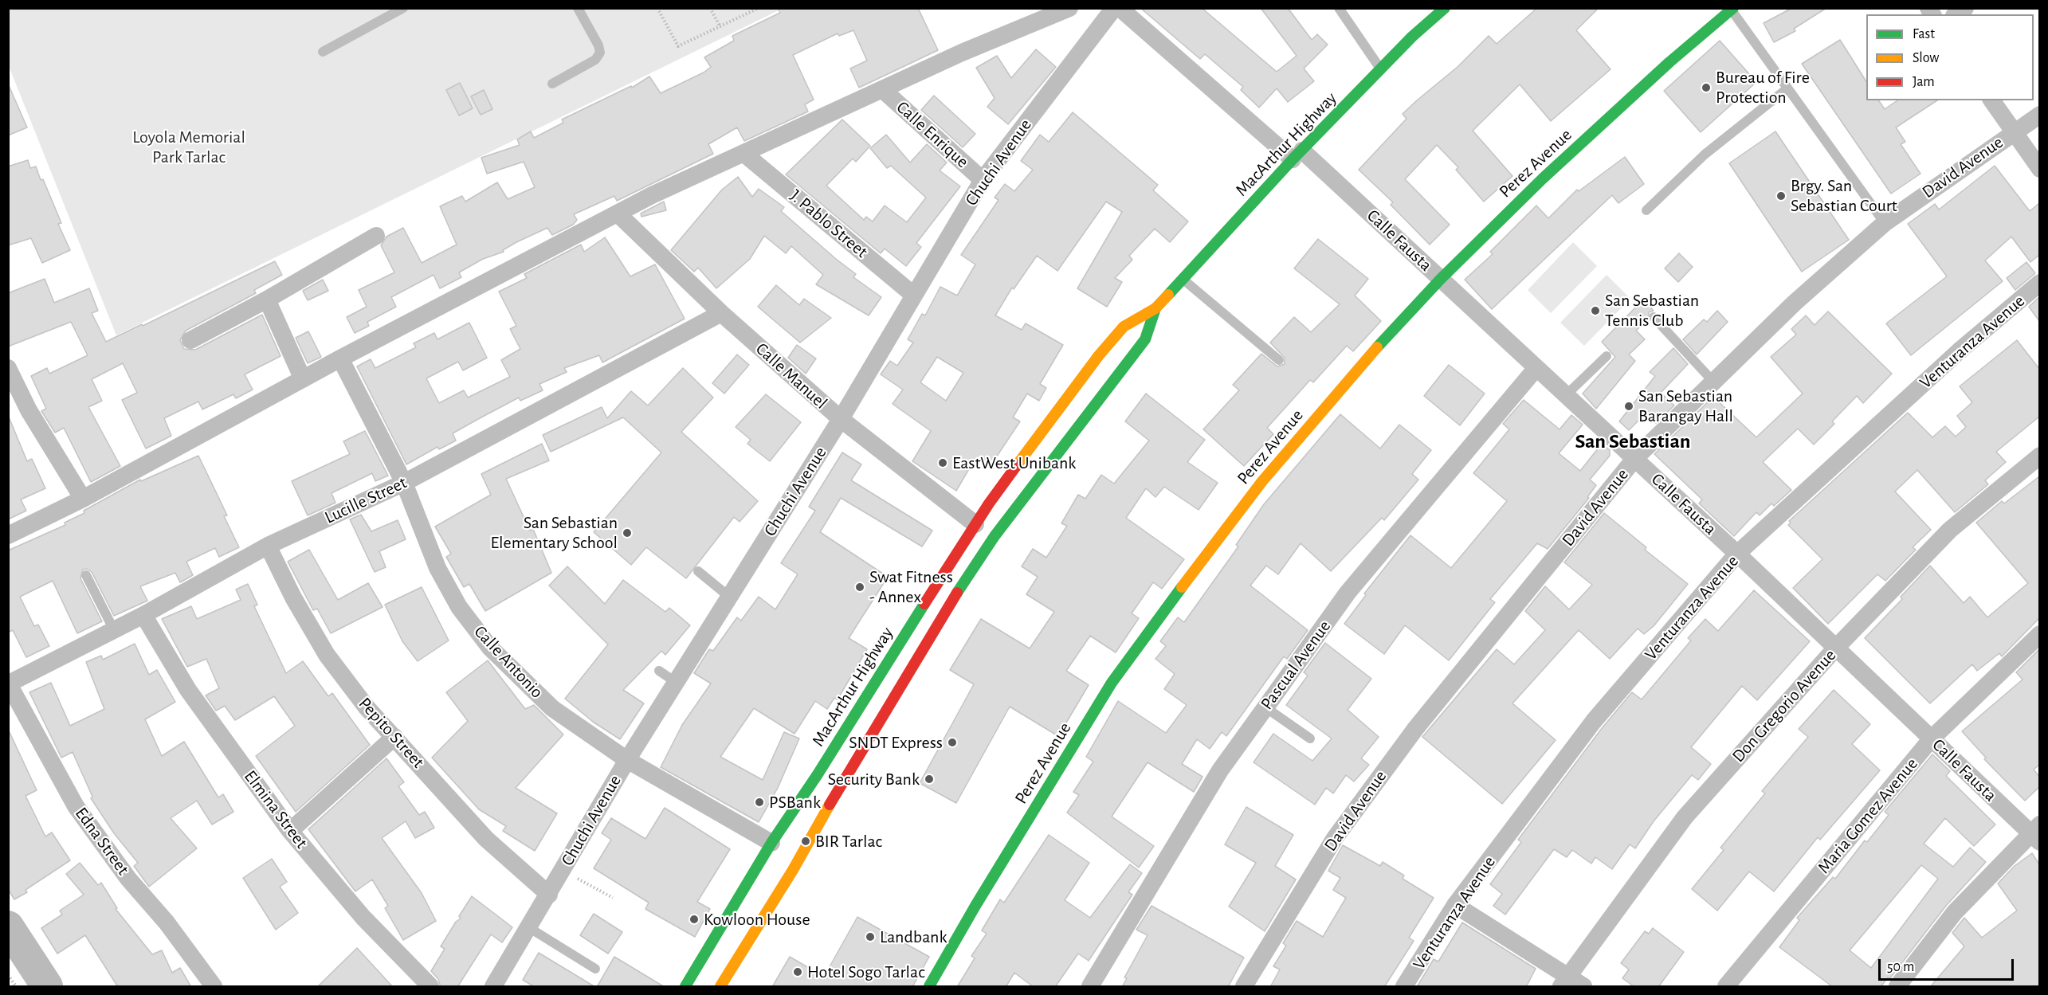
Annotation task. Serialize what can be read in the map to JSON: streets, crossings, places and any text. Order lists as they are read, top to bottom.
{
  "streets": {
    "main road": ["MacArthur Highway", "Perez Avenue"],
    "street": [
      "Calle Enrique",
      "Chuchi Avenue",
      "David Avenue",
      "J. Pablo Street",
      "Calle Fausta",
      "Venturanza Avenue",
      "Calle Manuel",
      "Lucille Street",
      "Calle Antonio",
      "Pascual Avenue",
      "Don Gregorio Avenue",
      "Pepito Street",
      "Elmina Street",
      "Maria Gomez Avenue",
      "Edna Street"
    ]
  },
  "crossings": [
    ["Calle Enrique", "Chuchi Avenue"],
    ["MacArthur Highway", "Calle Fausta"],
    ["MacArthur Highway", "Calle Manuel"],
    ["MacArthur Highway", "Calle Antonio"],
    ["Chuchi Avenue", "J. Pablo Street"],
    ["Chuchi Avenue", "Calle Manuel"],
    ["Chuchi Avenue", "Calle Antonio"],
    ["Chuchi Avenue", "Pepito Street"],
    ["Perez Avenue", "Calle Fausta"],
    ["David Avenue", "Calle Fausta"],
    ["Calle Fausta", "Venturanza Avenue"],
    ["Calle Fausta", "Pascual Avenue"],
    ["Calle Fausta", "Don Gregorio Avenue"],
    ["Calle Fausta", "Maria Gomez Avenue"],
    ["Calle Manuel", "Lucille Street"],
    ["Lucille Street", "Calle Antonio"],
    ["Lucille Street", "Pepito Street"],
    ["Lucille Street", "Elmina Street"],
    ["Lucille Street", "Edna Street"]
  ],
  "districts": ["San Sebastian"],
  "parks": ["Loyola Memorial Park Tarlac"],
  "places": [
    "Bureau of Fire Protection",
    "Brgy. San Sebastian Court",
    "San Sebastian Tennis Club",
    "San Sebastian Barangay Hall",
    "EastWest Unibank",
    "San Sebastian Elementary School",
    "Swat Fitness - Annex",
    "SNDT Express",
    "Security Bank",
    "PSBank",
    "BIR Tarlac",
    "Kowloon House",
    "Landbank",
    "Hotel Sogo Tarlac"
  ],
  "legend": ["Fast", "Slow", "Jam"],
  "scale_bar": "50 m"
}
